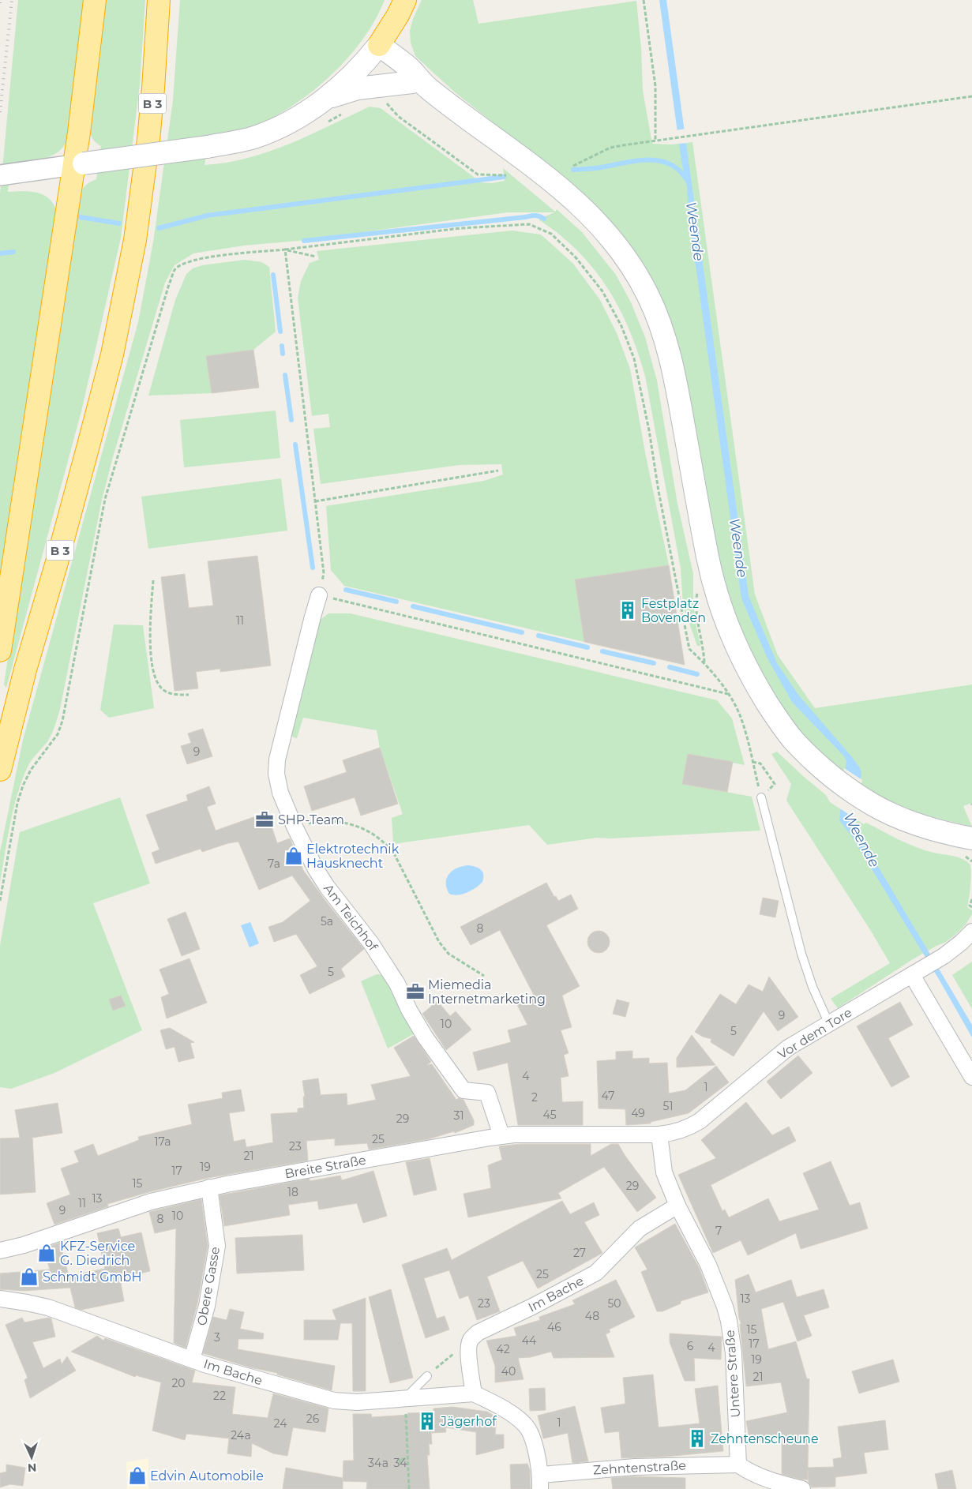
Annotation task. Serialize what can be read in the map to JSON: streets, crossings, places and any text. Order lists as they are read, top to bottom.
{
  "streets": {
    "highway": ["B 3"],
    "street": [
      "Am Teichhof",
      "Vor dem Tore",
      "Breite Straße",
      "Obere Gasse",
      "Im Bache",
      "Untere Straße",
      "Zehntenstraße"
    ]
  },
  "crossings": [
    ["Am Teichhof", "Breite Straße"],
    ["Vor dem Tore", "Breite Straße"],
    ["Vor dem Tore", "Untere Straße"],
    ["Breite Straße", "Obere Gasse"],
    ["Breite Straße", "Untere Straße"],
    ["Obere Gasse", "Im Bache"],
    ["Im Bache", "Untere Straße"],
    ["Im Bache", "Zehntenstraße"],
    ["Untere Straße", "Zehntenstraße"]
  ],
  "water": ["Weende"],
  "places": {
    "building": ["Festplatz Bovenden", "Jägerhof", "Zehntenscheune"],
    "office": ["SHP-Team", "Miemedia Internetmarketing"],
    "shop": [
      "Elektrotechnik Hausknecht",
      "KFZ-Service G. Diedrich",
      "Schmidt GmbH",
      "Edvin Automobile"
    ]
  },
  "house_numbers": [
    "11",
    "9",
    "7a",
    "5a",
    "8",
    "5",
    "9",
    "10",
    "5",
    "4",
    "1",
    "47",
    "2",
    "51",
    "49",
    "45",
    "31",
    "29",
    "25",
    "17a",
    "23",
    "21",
    "19",
    "17",
    "15",
    "29",
    "18",
    "13",
    "11",
    "9",
    "10",
    "8",
    "7",
    "27",
    "25",
    "13",
    "23",
    "50",
    "48",
    "46",
    "15",
    "3",
    "44",
    "17",
    "6",
    "4",
    "42",
    "19",
    "40",
    "21",
    "20",
    "22",
    "26",
    "1",
    "24",
    "24a",
    "34a",
    "34"
  ],
  "north": "bottom"
}
